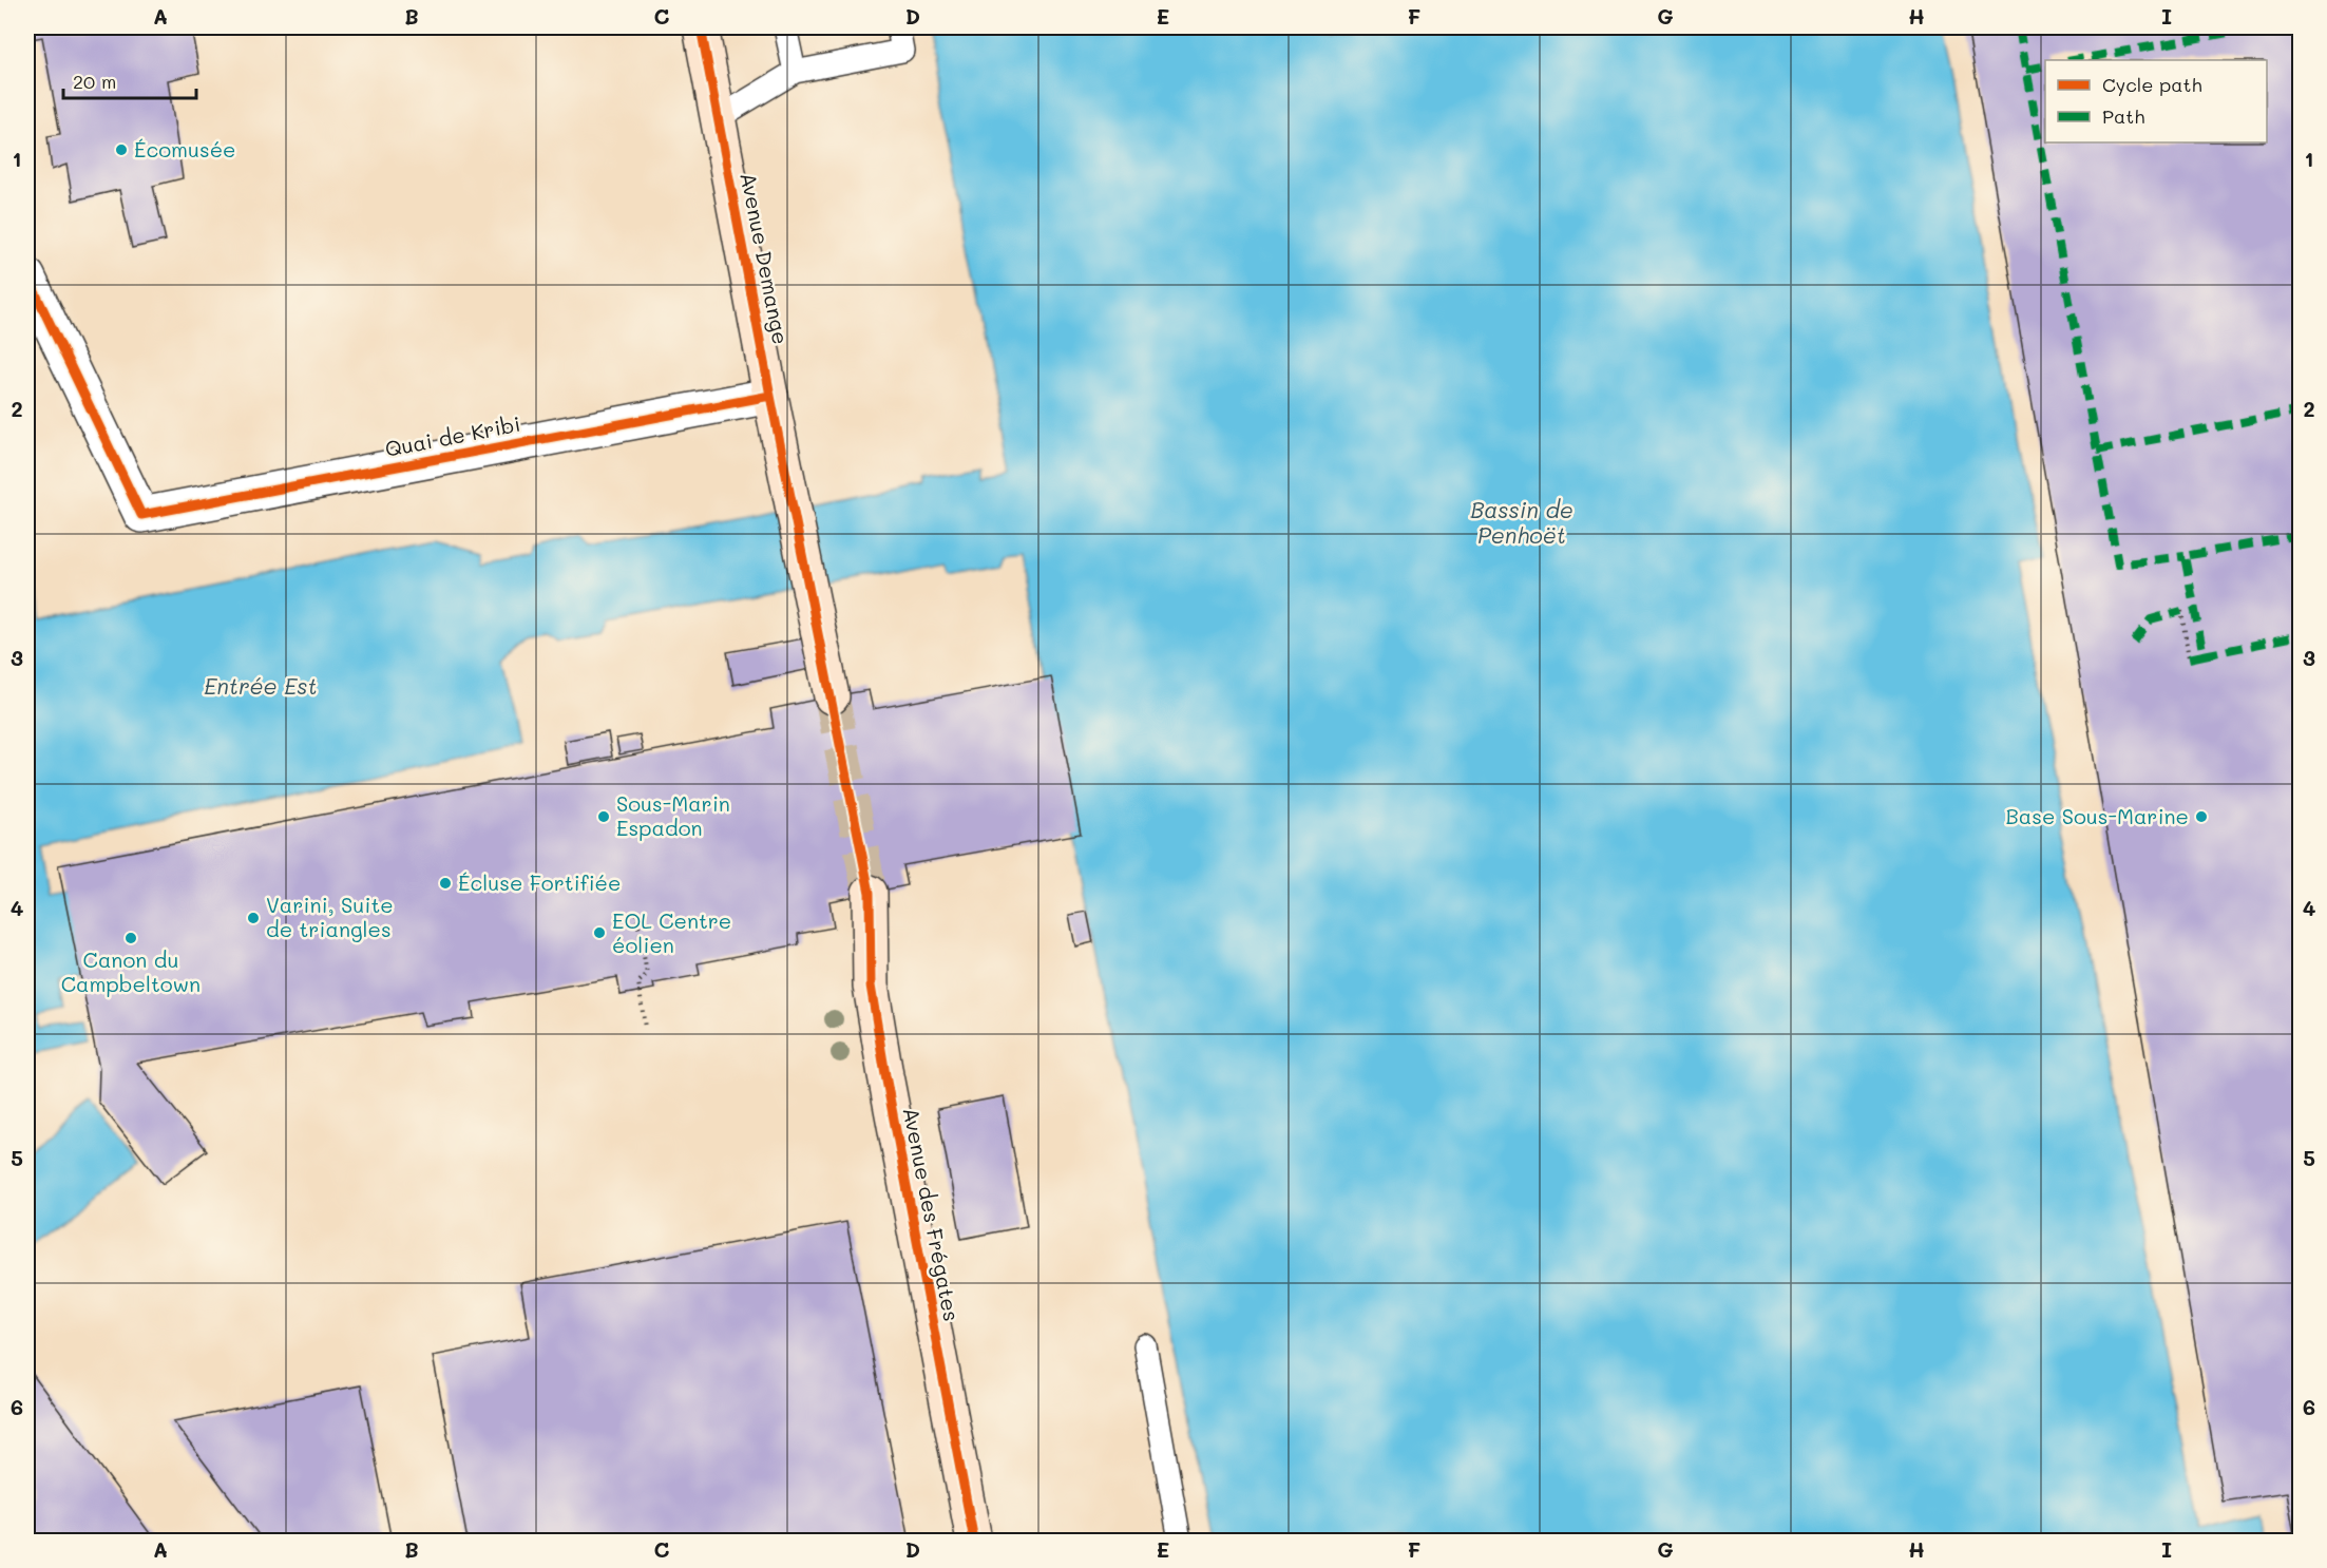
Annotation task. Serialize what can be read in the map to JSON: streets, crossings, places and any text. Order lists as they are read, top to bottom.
{
  "streets": {
    "street": ["Avenue Demange", "Quai de Kribi", "Avenue des Frégates"]
  },
  "crossings": [
    ["Avenue Demange", "Quai de Kribi"]
  ],
  "water": ["Bassin de Penhoët", "Entrée Est"],
  "places": [
    "Écomusée",
    "Sous-Marin Espadon",
    "Base Sous-Marine",
    "Écluse Fortifiée",
    "Varini, Suite de triangles",
    "EOL Centre éolien",
    "Canon du Campbeltown"
  ],
  "legend": ["Cycle path", "Path"],
  "scale_bar": "20 m",
  "grid": {
    "columns": [
      "A",
      "B",
      "C",
      "D",
      "E",
      "F",
      "G",
      "H",
      "I"
    ],
    "rows": [
      "1",
      "2",
      "3",
      "4",
      "5",
      "6"
    ]
  }
}
